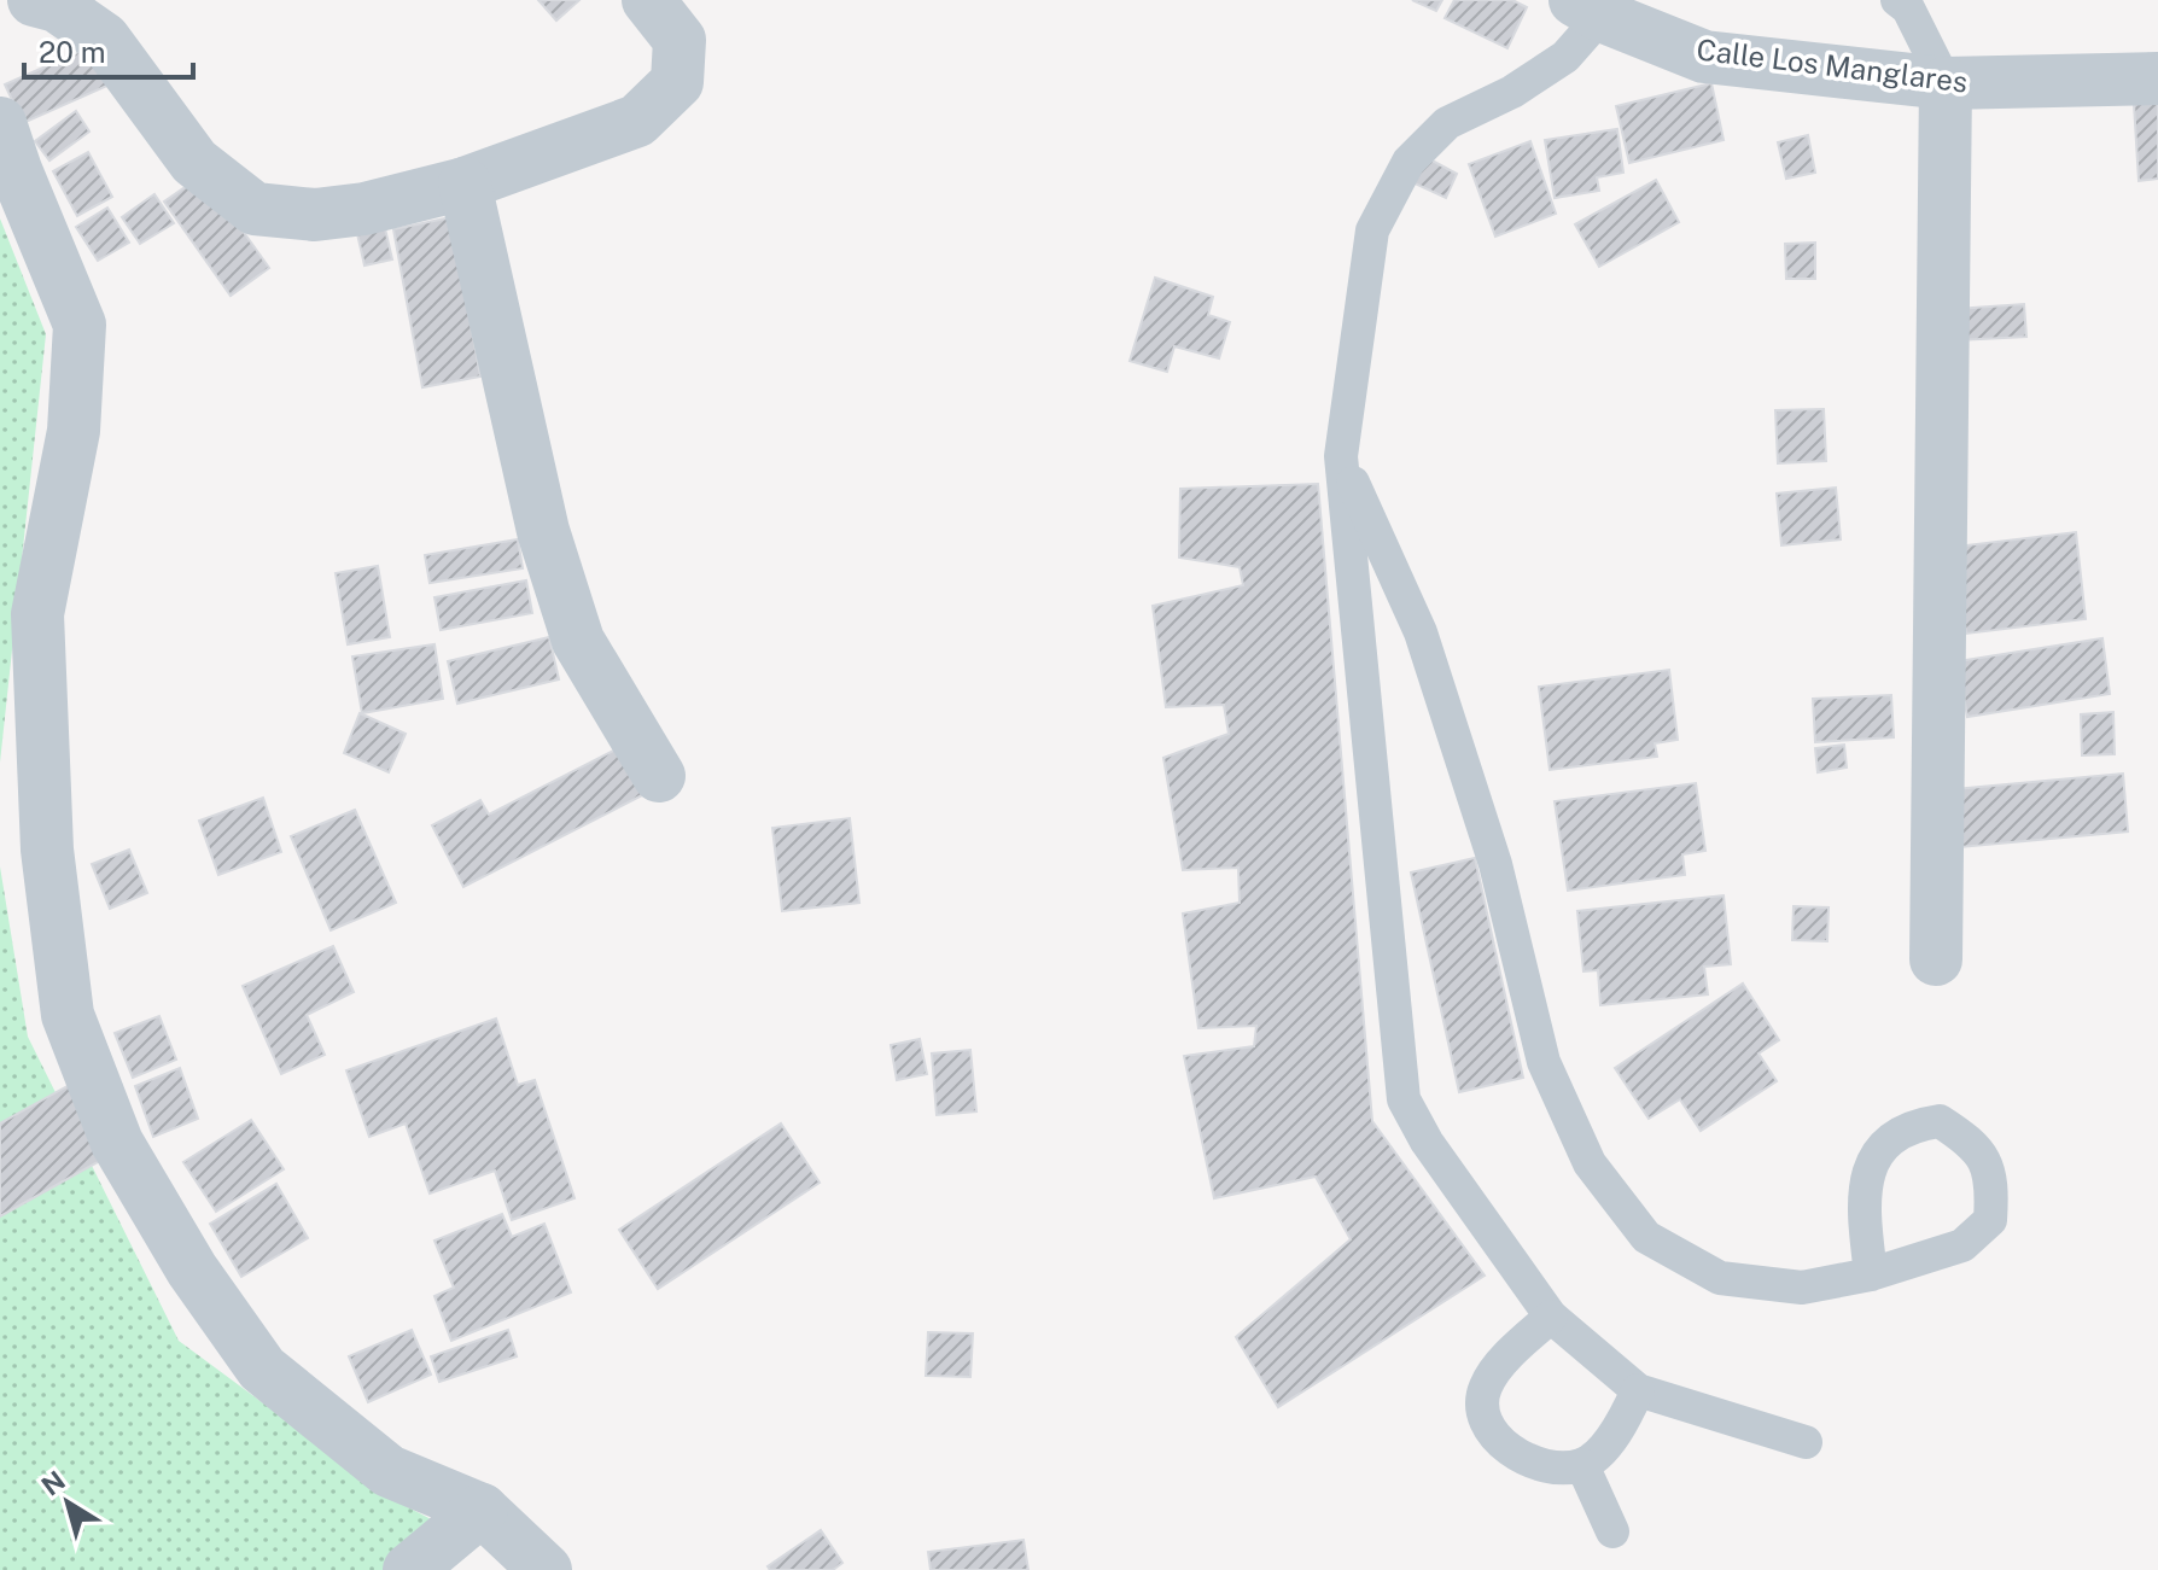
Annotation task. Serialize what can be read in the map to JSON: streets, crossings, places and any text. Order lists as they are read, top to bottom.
{
  "streets": {
    "street": ["Calle Los Manglares"]
  },
  "scale_bar": "20 m",
  "north": "top left"
}
